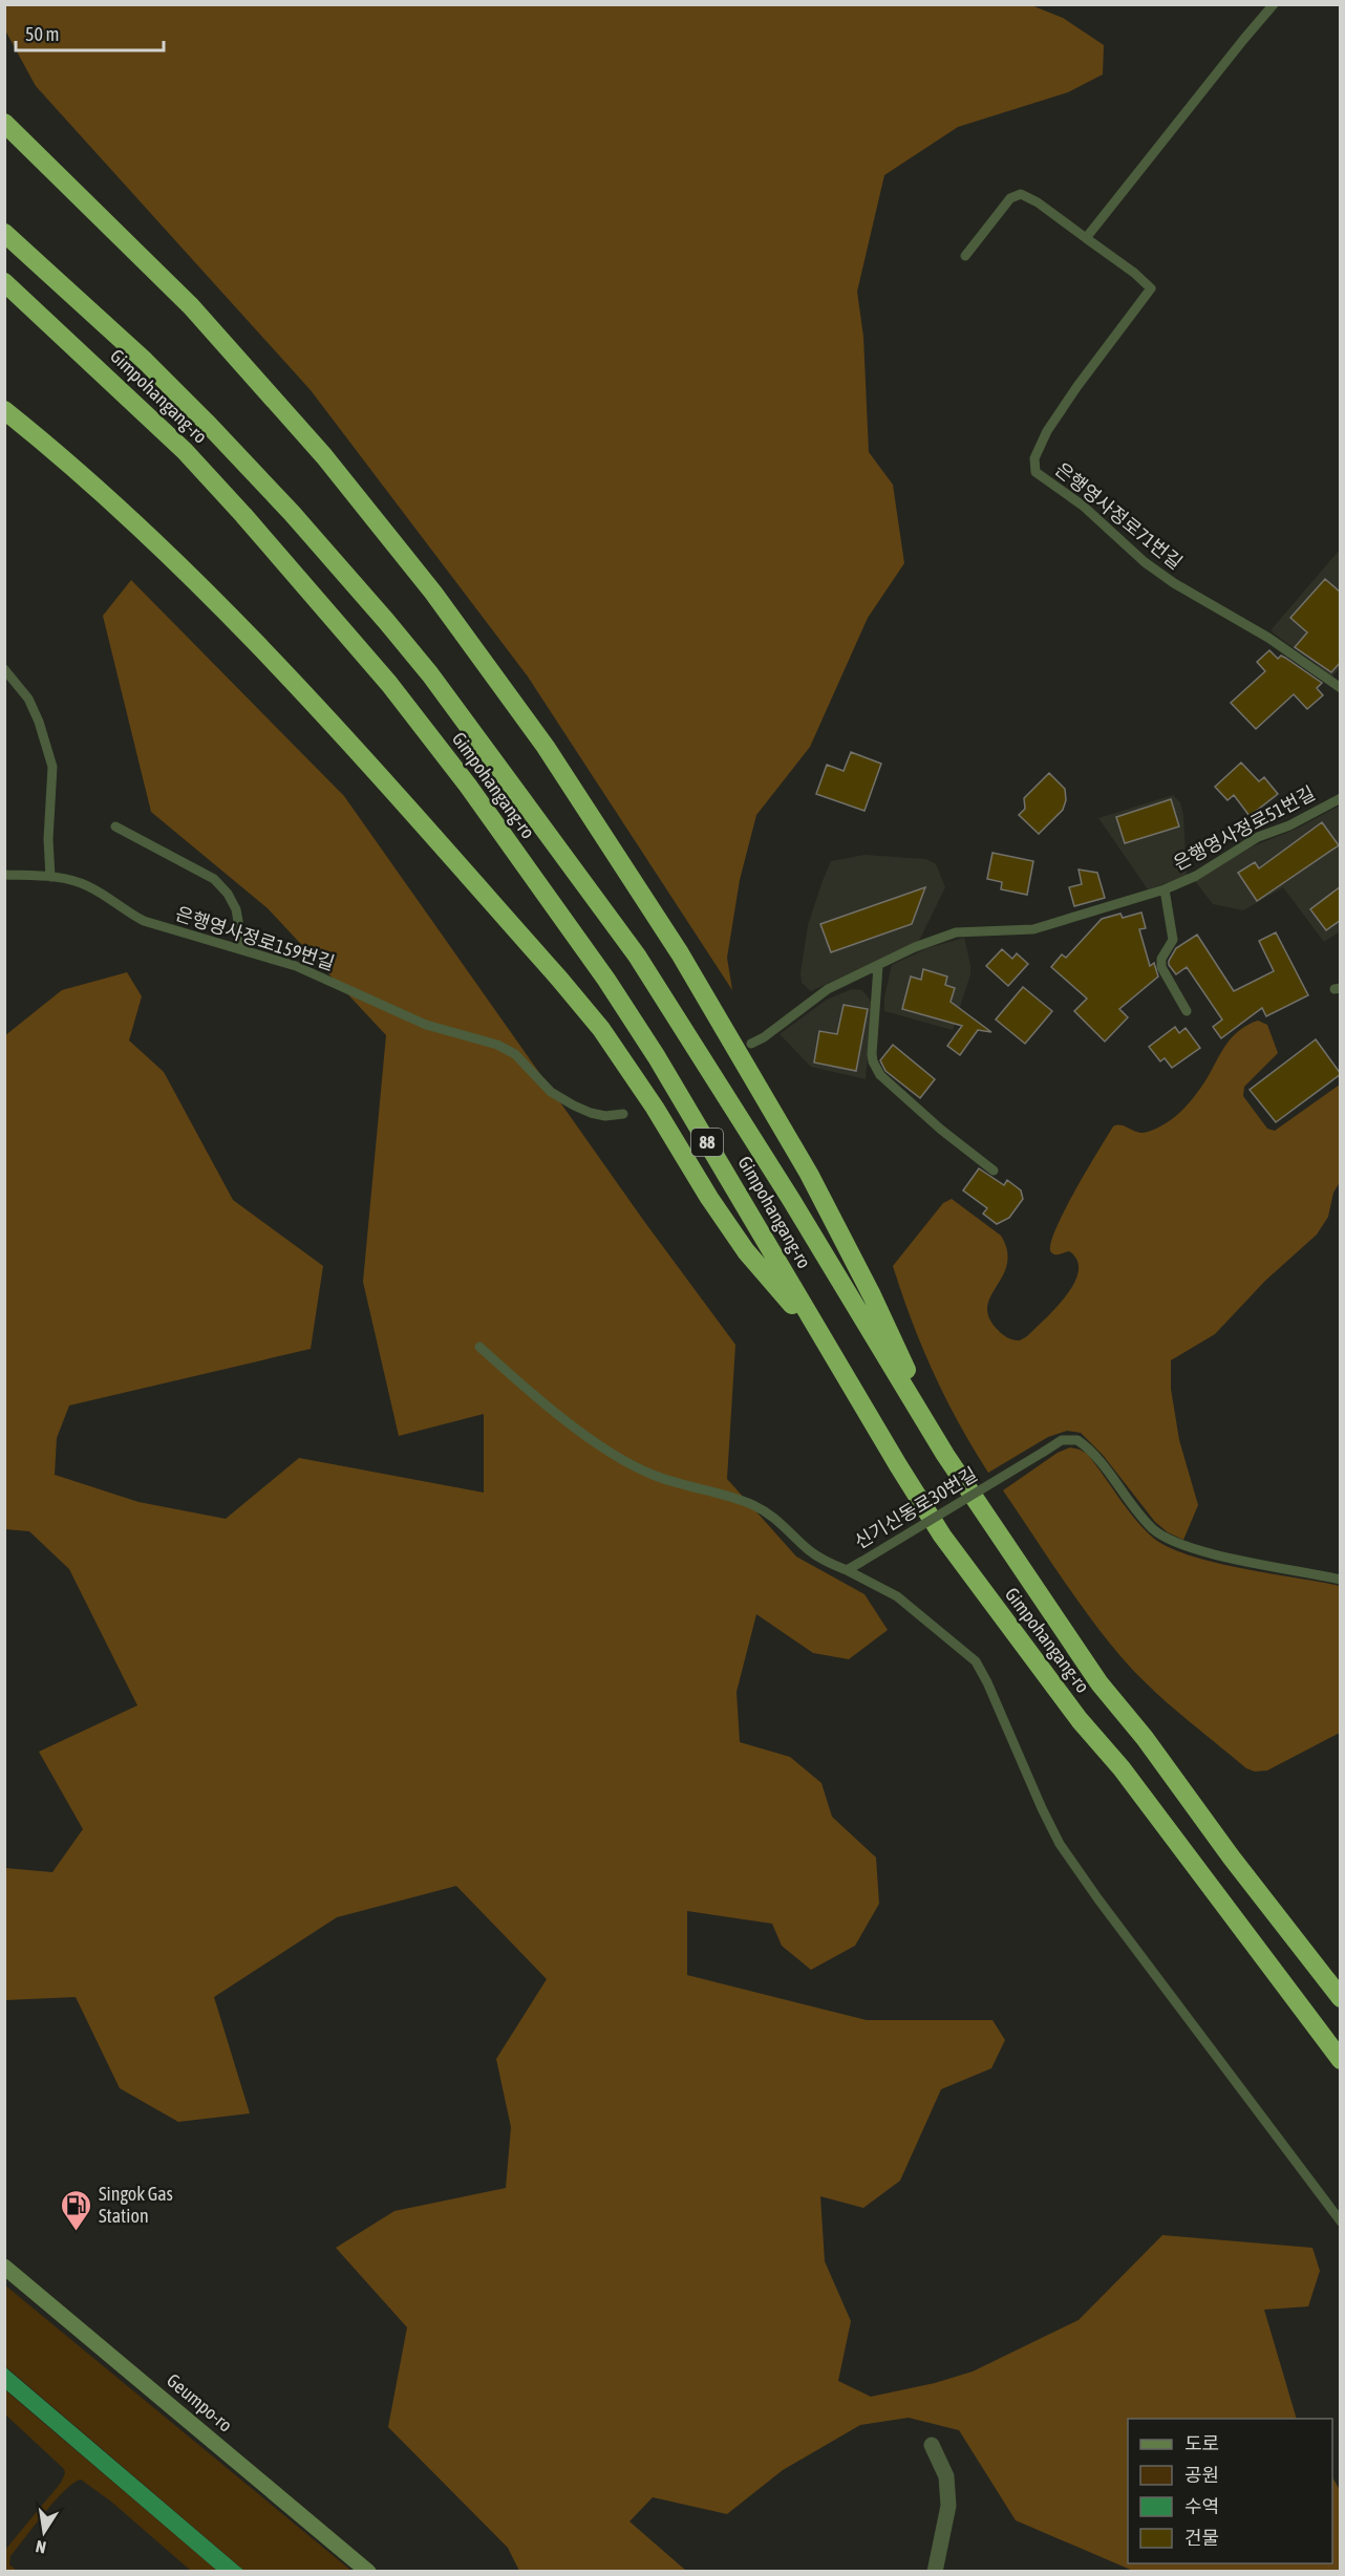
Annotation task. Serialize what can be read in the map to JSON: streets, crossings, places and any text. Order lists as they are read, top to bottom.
{
  "streets": {
    "highway": ["Gimpohangang-ro", "88"],
    "main road": ["Geumpo-ro"],
    "lane": [
      "은행영사정로71번길",
      "은행영사정로51번길",
      "은행영사정로159번길",
      "신기신동로30번길"
    ]
  },
  "places": {
    "fuel station": ["Singok Gas Station"]
  },
  "legend": [
    "도로",
    "공원",
    "수역",
    "건물"
  ],
  "scale_bar": "50 m",
  "north": "bottom"
}
